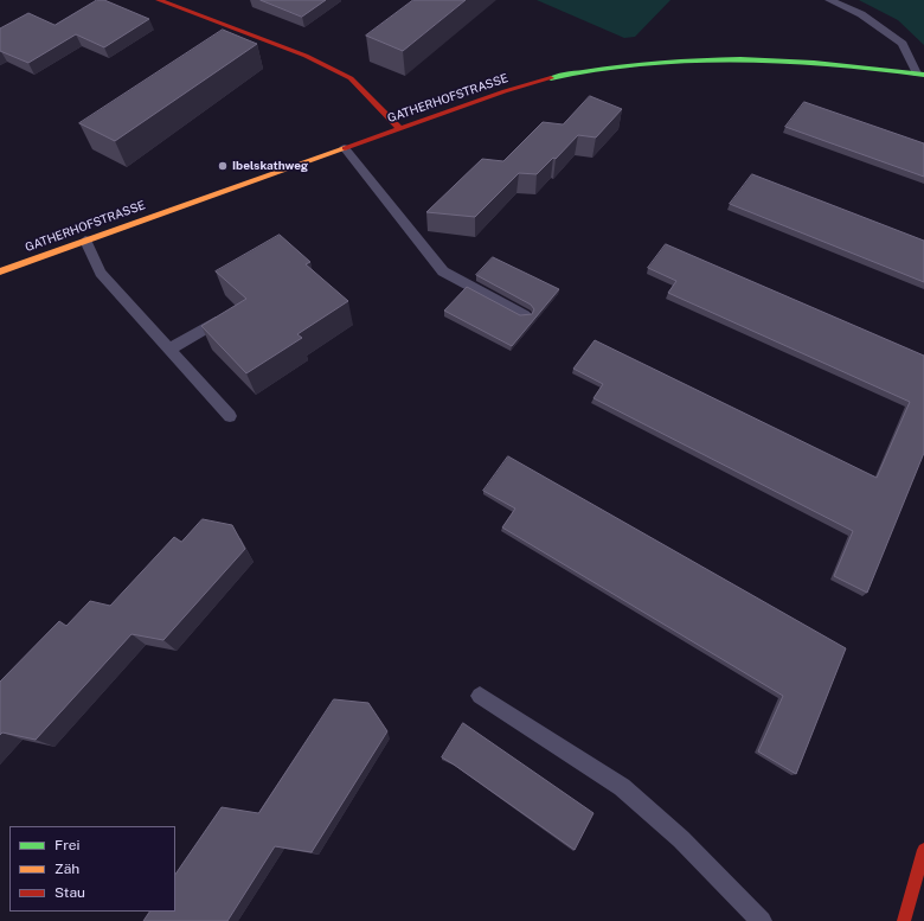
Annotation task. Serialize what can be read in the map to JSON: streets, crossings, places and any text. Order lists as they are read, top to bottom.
{
  "streets": {
    "street": ["GATHERHOFSTRASSE"]
  },
  "places": ["Ibelskathweg"],
  "legend": ["Frei", "Zäh", "Stau"]
}
